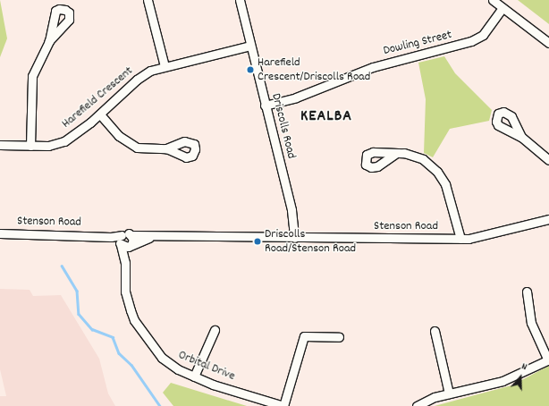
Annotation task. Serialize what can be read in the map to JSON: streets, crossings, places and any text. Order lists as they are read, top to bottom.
{
  "streets": {
    "street": [
      "Dowling Street",
      "Harefield Crescent",
      "Driscolls Road",
      "Stenson Road",
      "Orbital Drive"
    ]
  },
  "crossings": [
    ["Dowling Street", "Driscolls Road"],
    ["Harefield Crescent", "Driscolls Road"],
    ["Driscolls Road", "Stenson Road"],
    ["Stenson Road", "Orbital Drive"]
  ],
  "districts": ["KEALBA"],
  "places": ["Harefield Crescent/Driscolls Road", "Driscolls Road/Stenson Road"],
  "north": "top"
}
